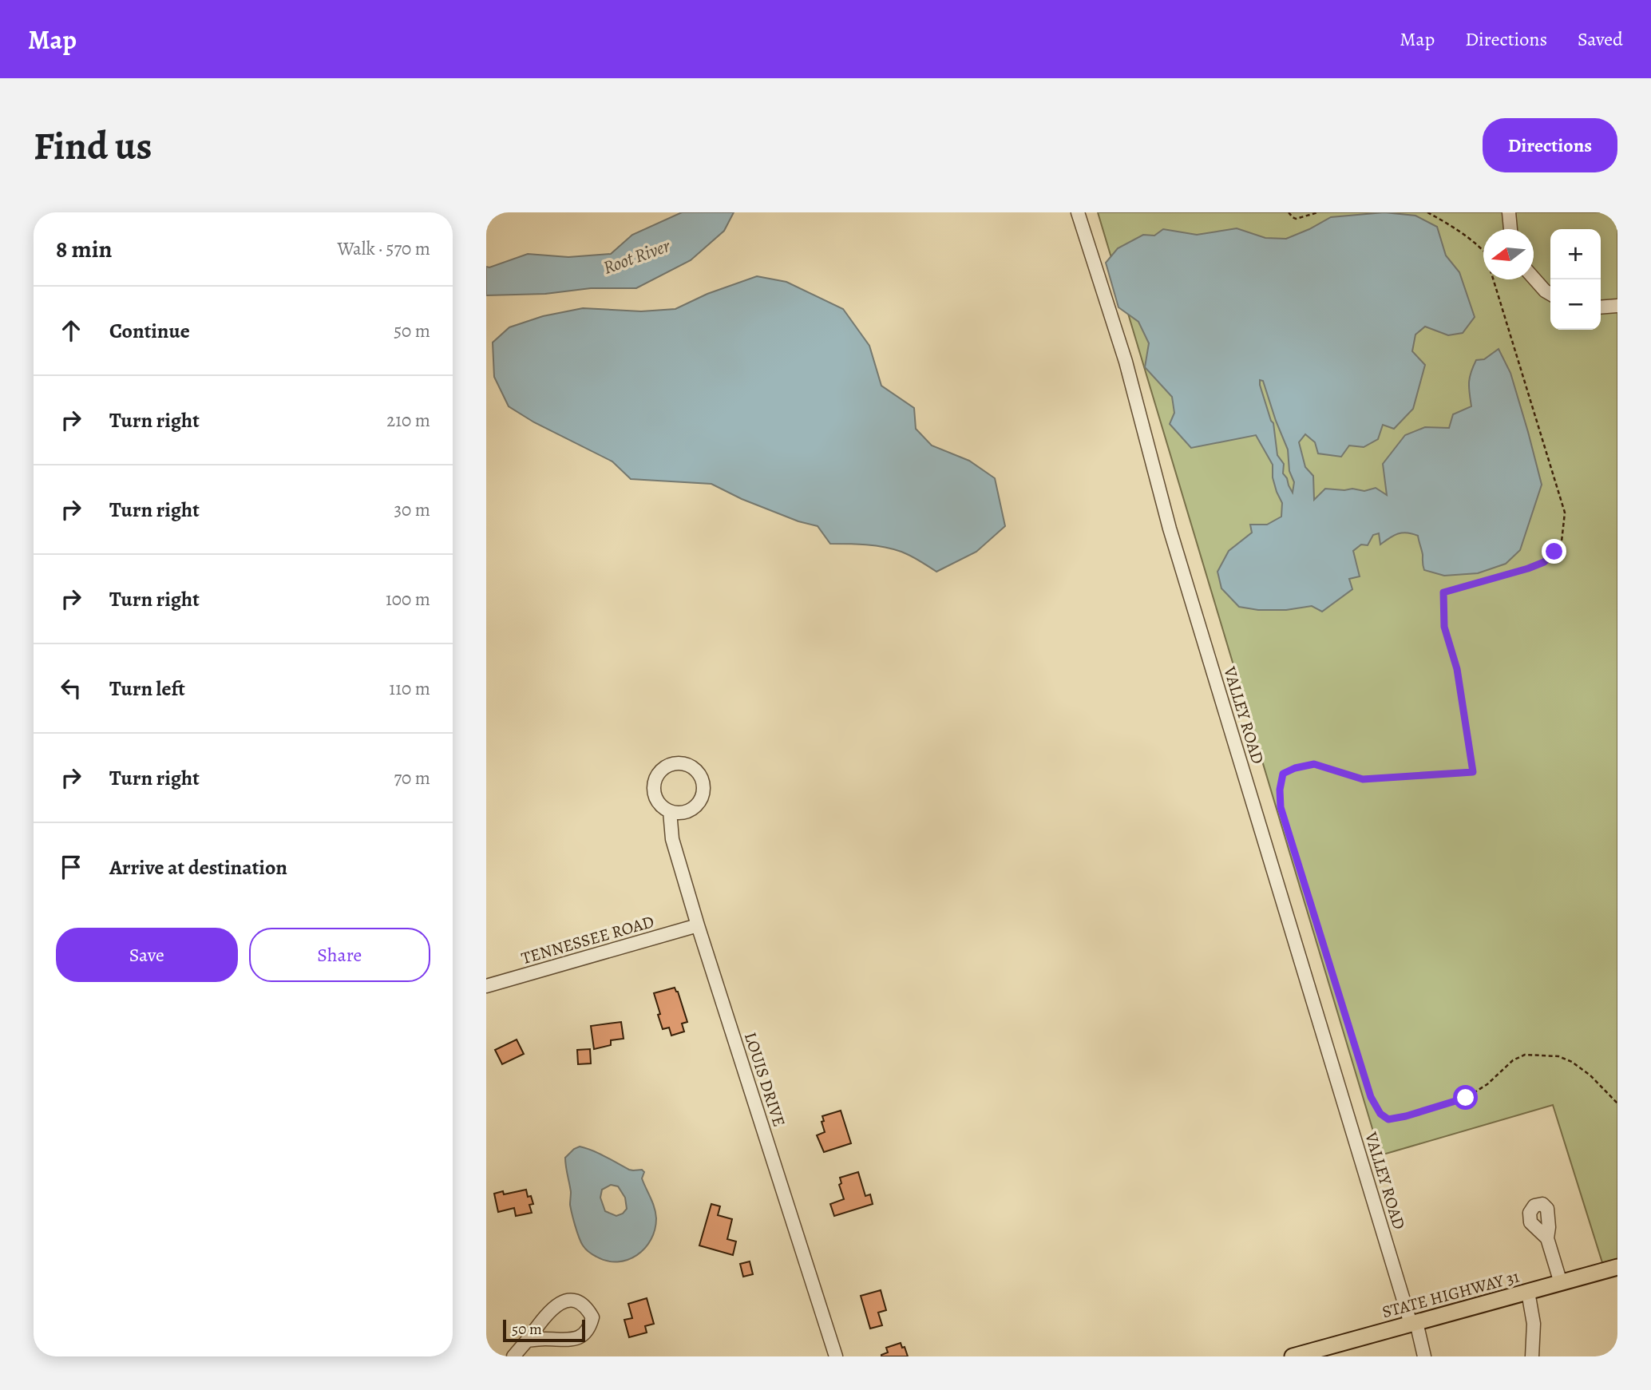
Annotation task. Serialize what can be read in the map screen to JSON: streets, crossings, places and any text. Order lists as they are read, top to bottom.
{
  "streets": {
    "main road": ["STATE HIGHWAY 31"],
    "street": ["VALLEY ROAD", "TENNESSEE ROAD", "LOUIS DRIVE"]
  },
  "crossings": [
    ["VALLEY ROAD", "STATE HIGHWAY 31"],
    ["TENNESSEE ROAD", "LOUIS DRIVE"]
  ],
  "water": ["Root River"],
  "scale_bar": "50 m",
  "north": "left",
  "page": {
    "header": "Map",
    "nav": ["Map", "Directions", "Saved"],
    "buttons": [
      "Directions",
      ["Save", "Share"]
    ],
    "title": "Find us",
    "heading": ["8 min", "Walk · 570 m"],
    "map_buttons": ["+", "−"],
    "list": [
      ["Continue", "50 m"],
      ["Turn right", "210 m"],
      ["Turn right", "30 m"],
      ["Turn right", "100 m"],
      ["Turn left", "110 m"],
      ["Turn right", "70 m"],
      "Arrive at destination"
    ],
    "scale": "50 m"
  }
}
